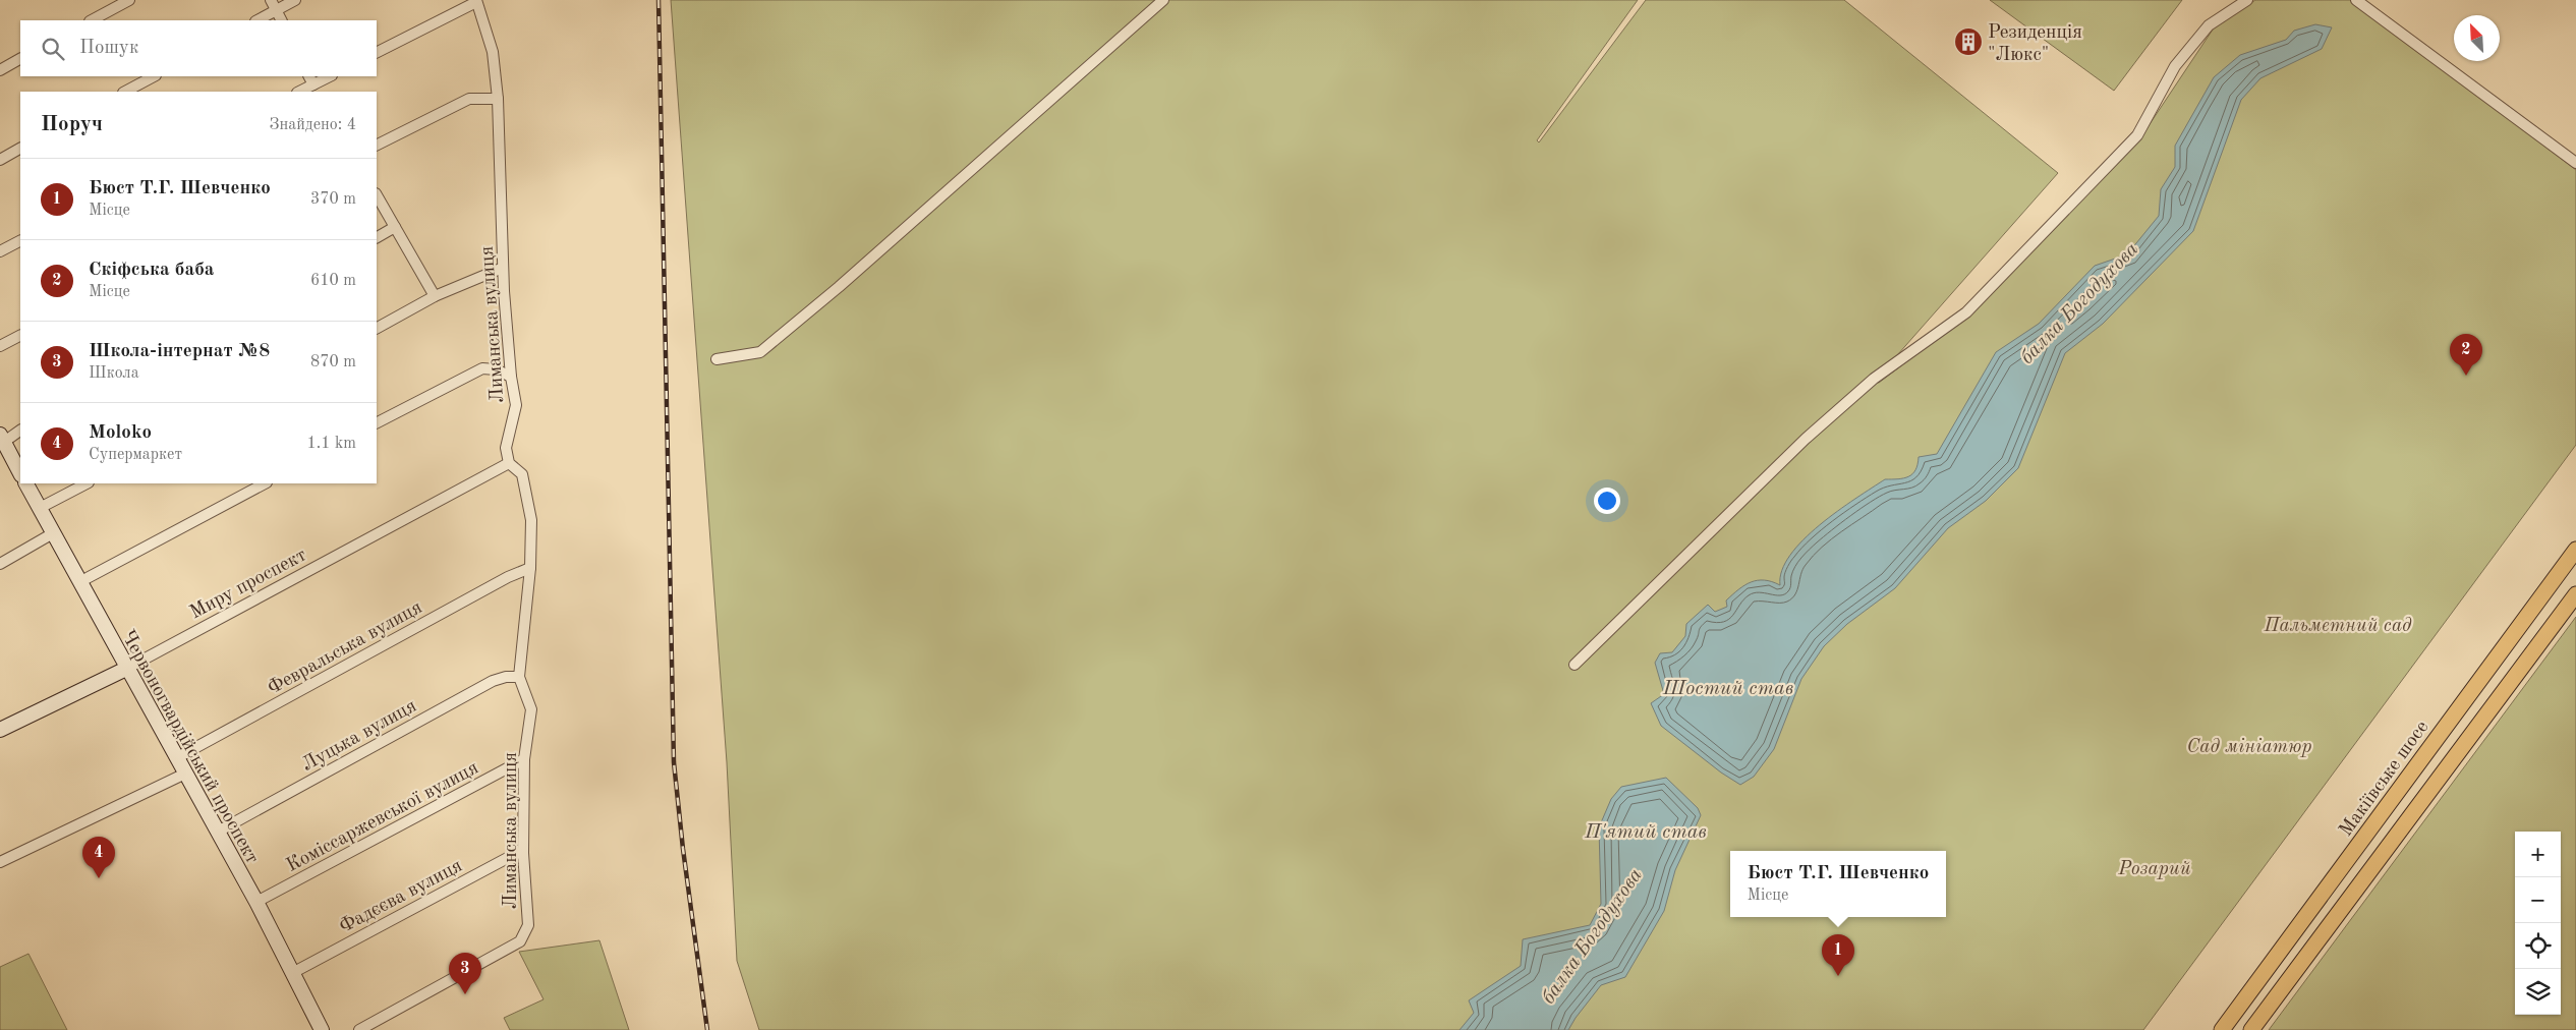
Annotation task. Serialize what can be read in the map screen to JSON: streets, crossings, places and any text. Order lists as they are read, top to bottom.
{
  "streets": {
    "main road": ["Миру проспект", "Червоногвардійський проспект", "Макіївське шосе"],
    "street": [
      "Лиманська вулиця",
      "Февральська вулиця",
      "Луцька вулиця",
      "Коміссаржевської вулиця",
      "Фадєєва вулиця"
    ]
  },
  "crossings": [
    ["Лиманська вулиця", "Миру проспект"],
    ["Лиманська вулиця", "Февральська вулиця"],
    ["Лиманська вулиця", "Луцька вулиця"],
    ["Лиманська вулиця", "Коміссаржевської вулиця"],
    ["Лиманська вулиця", "Фадєєва вулиця"],
    ["Миру проспект", "Червоногвардійський проспект"],
    ["Февральська вулиця", "Червоногвардійський проспект"],
    ["Луцька вулиця", "Червоногвардійський проспект"],
    ["Червоногвардійський проспект", "Коміссаржевської вулиця"],
    ["Червоногвардійський проспект", "Фадєєва вулиця"]
  ],
  "water": ["балка Богодухова", "Шостий став", "П'ятий став"],
  "parks": ["Пальметний сад", "Сад мініатюр", "Розарий"],
  "places": {
    "building": ["Резиденція \"Люкс\""]
  },
  "north": "top left",
  "page": {
    "search": "Пошук",
    "heading": ["Поруч", "Знайдено: 4"],
    "list": [
      {
        "mark": "1",
        "name": "Бюст Т.Г. Шевченко",
        "note": "Місце",
        "value": "370 m"
      },
      {
        "mark": "2",
        "name": "Скіфська баба",
        "note": "Місце",
        "value": "610 m"
      },
      {
        "mark": "3",
        "name": "Школа-інтернат №8",
        "note": "Школа",
        "value": "870 m"
      },
      {
        "mark": "4",
        "name": "Moloko",
        "note": "Супермаркет",
        "value": "1.1 km"
      }
    ],
    "pins": [
      "2",
      "4",
      "1",
      "3"
    ],
    "map_buttons": ["+", "−"],
    "popup": ["Бюст Т.Г. Шевченко", "Місце"]
  }
}
